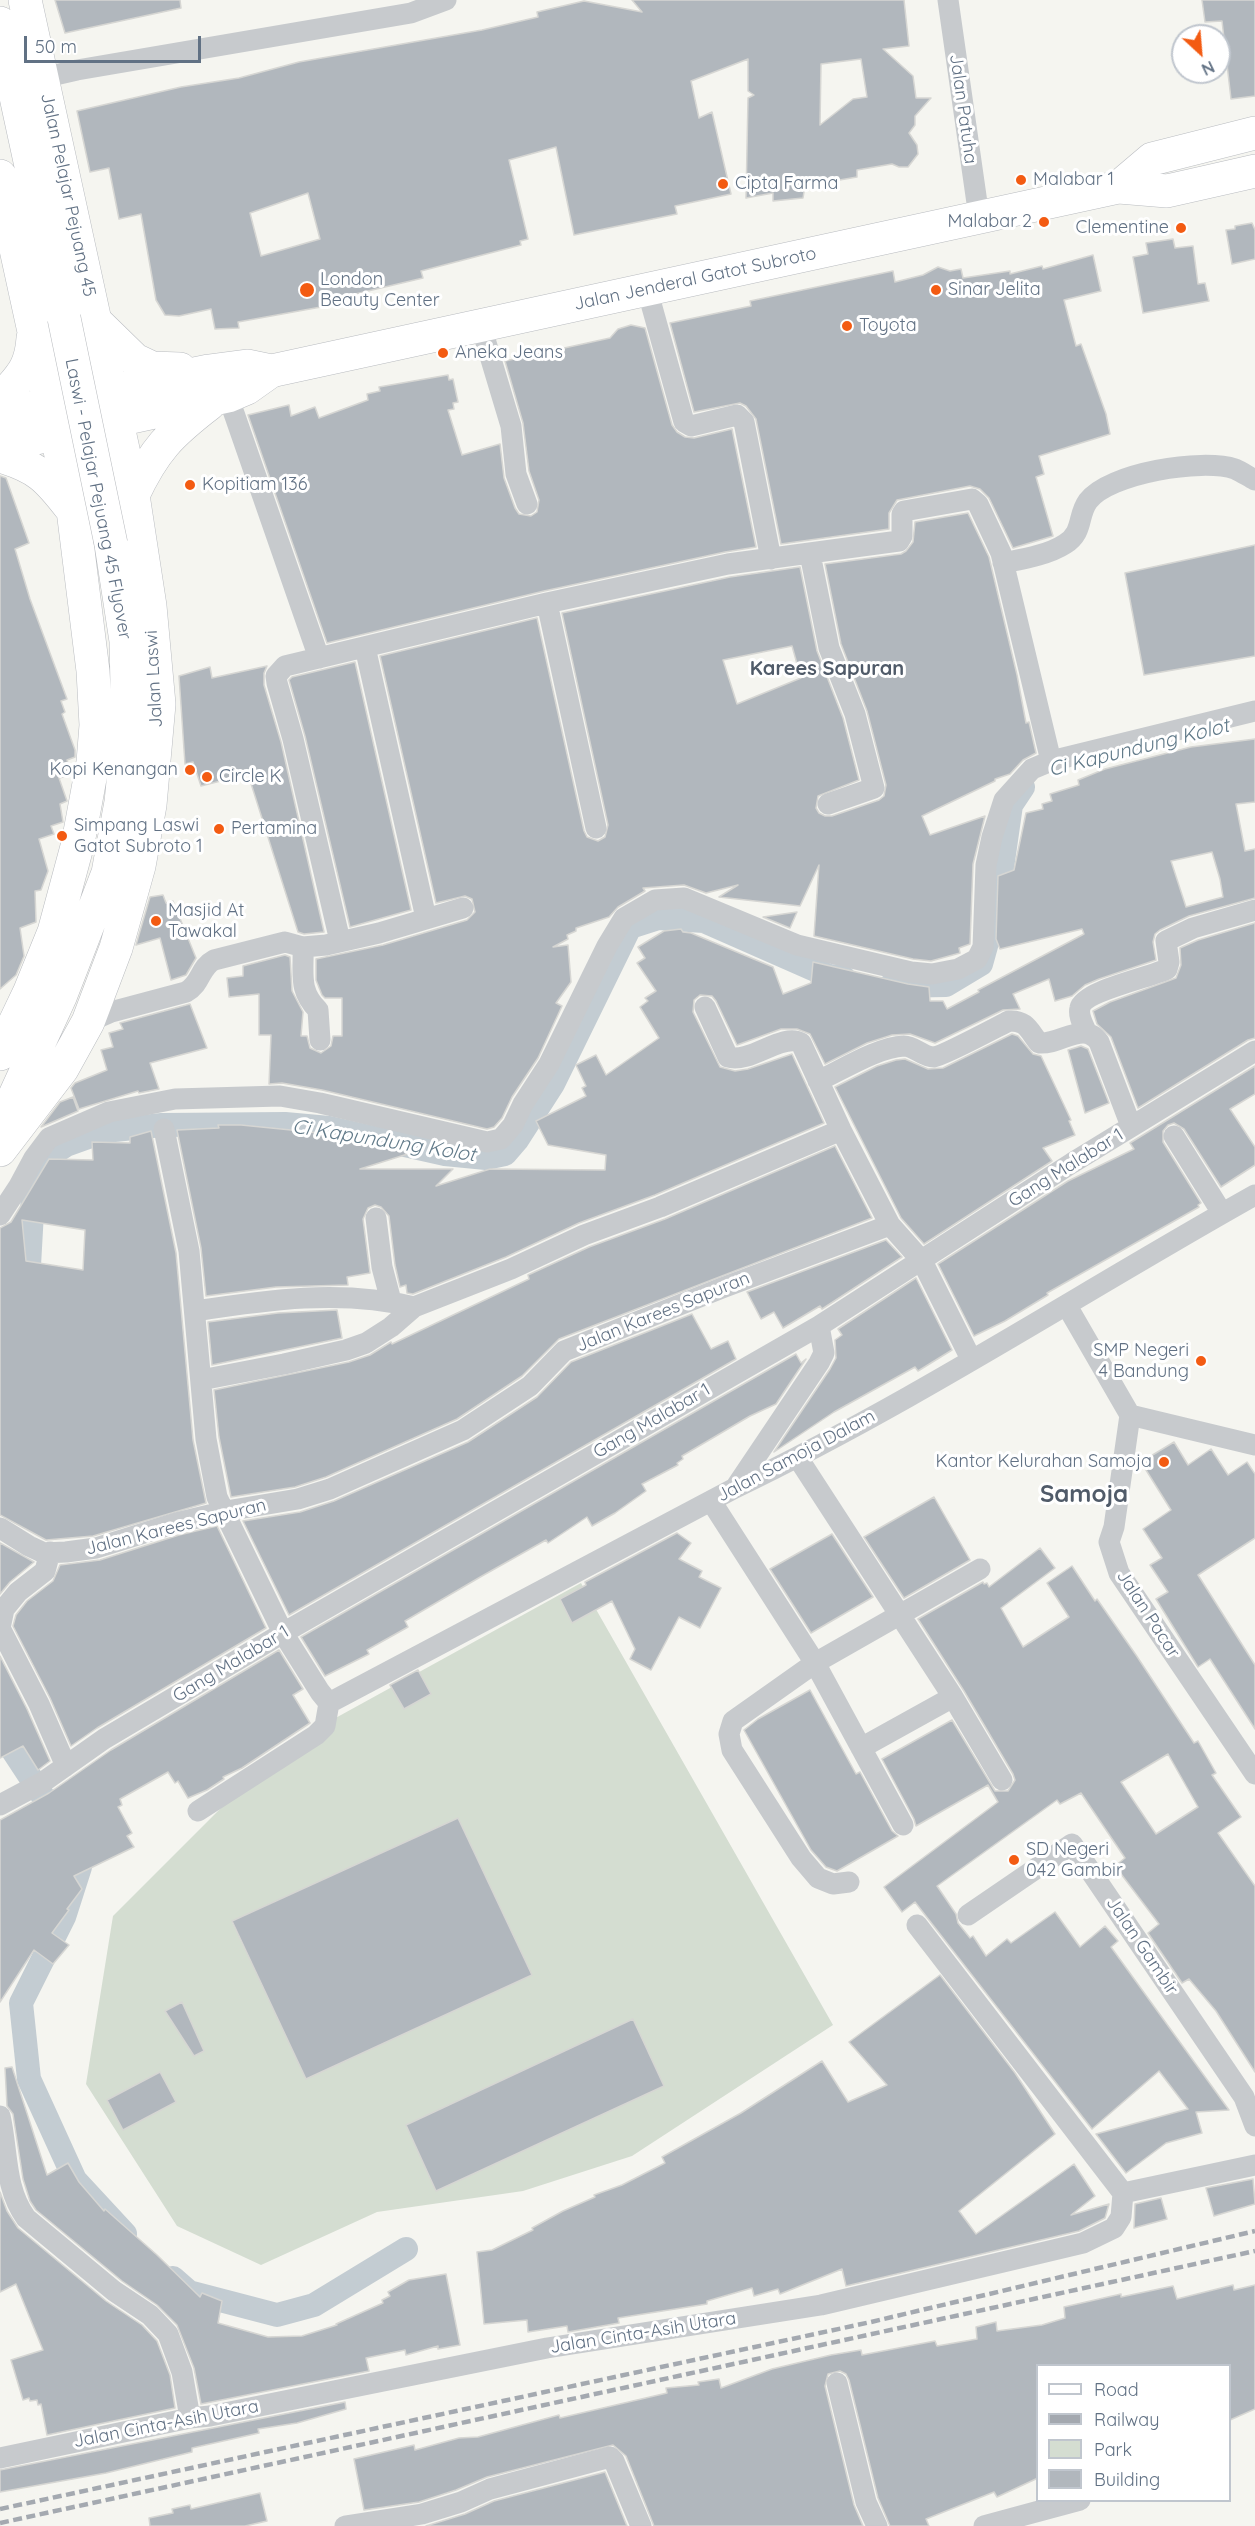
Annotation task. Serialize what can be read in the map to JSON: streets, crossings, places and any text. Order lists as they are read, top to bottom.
{
  "streets": {
    "main road": [
      "Jalan Pelajar Pejuang 45",
      "Jalan Jenderal Gatot Subroto",
      "Laswi - Pelajar Pejuang 45 Flyover",
      "Jalan Laswi"
    ],
    "street": [
      "Jalan Patuha",
      "Gang Malabar 1",
      "Jalan Karees Sapuran",
      "Jalan Samoja Dalam",
      "Jalan Pacar",
      "Jalan Gambir",
      "Jalan Cinta-Asih Utara"
    ]
  },
  "crossings": [
    ["Jalan Patuha", "Jalan Jenderal Gatot Subroto"],
    ["Jalan Pelajar Pejuang 45", "Jalan Jenderal Gatot Subroto"],
    ["Jalan Pelajar Pejuang 45", "Laswi - Pelajar Pejuang 45 Flyover"],
    ["Jalan Pelajar Pejuang 45", "Jalan Laswi"],
    ["Jalan Jenderal Gatot Subroto", "Jalan Laswi"]
  ],
  "districts": ["Karees Sapuran", "Samoja"],
  "water": ["Ci Kapundung Kolot"],
  "places": [
    "Malabar 1",
    "Cipta Farma",
    "Malabar 2",
    "Clementine",
    "London Beauty Center",
    "Sinar Jelita",
    "Toyota",
    "Aneka Jeans",
    "Kopitiam 136",
    "Kopi Kenangan",
    "Circle K",
    "Pertamina",
    "Simpang Laswi Gatot Subroto 1",
    "Masjid At Tawakal",
    "SMP Negeri 4 Bandung",
    "Kantor Kelurahan Samoja",
    "SD Negeri 042 Gambir"
  ],
  "legend": [
    "Road",
    "Railway",
    "Park",
    "Building"
  ],
  "scale_bar": "50 m",
  "north": "bottom right"
}
